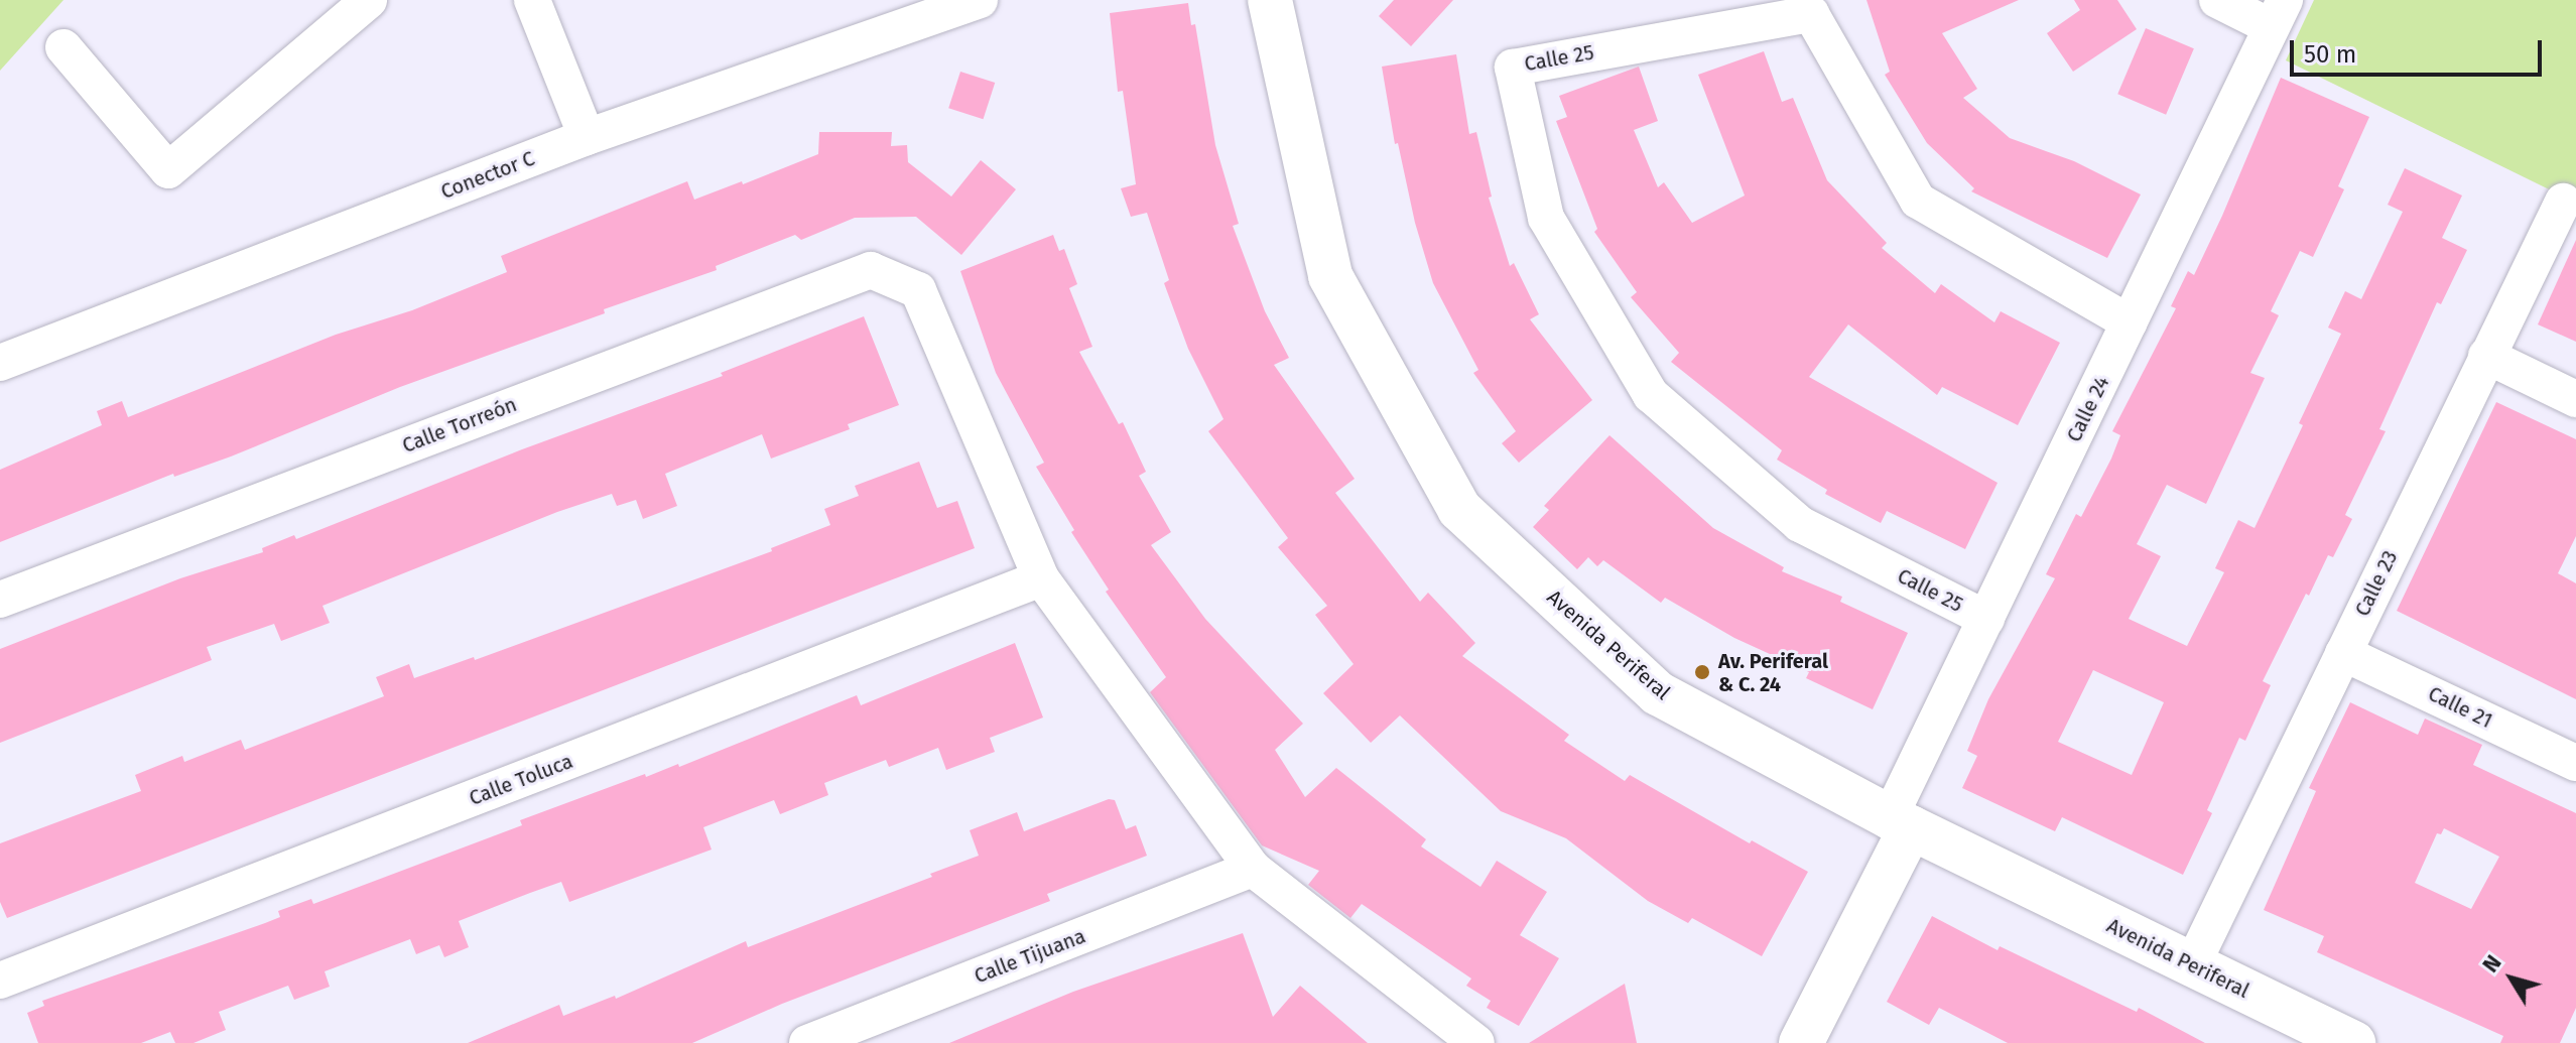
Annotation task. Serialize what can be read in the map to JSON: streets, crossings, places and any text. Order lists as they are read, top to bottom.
{
  "streets": {
    "street": [
      "Calle 25",
      "Conector C",
      "Calle 24",
      "Calle Torreón",
      "Calle 23",
      "Avenida Periferal",
      "Calle 21",
      "Calle Toluca",
      "Calle Tijuana"
    ]
  },
  "crossings": [
    ["Calle 25", "Calle 24"],
    ["Calle 24", "Avenida Periferal"],
    ["Calle Torreón", "Calle Toluca"],
    ["Calle 23", "Avenida Periferal"],
    ["Calle 23", "Calle 21"]
  ],
  "places": ["Av. Periferal & C. 24"],
  "scale_bar": "50 m",
  "north": "top left"
}
